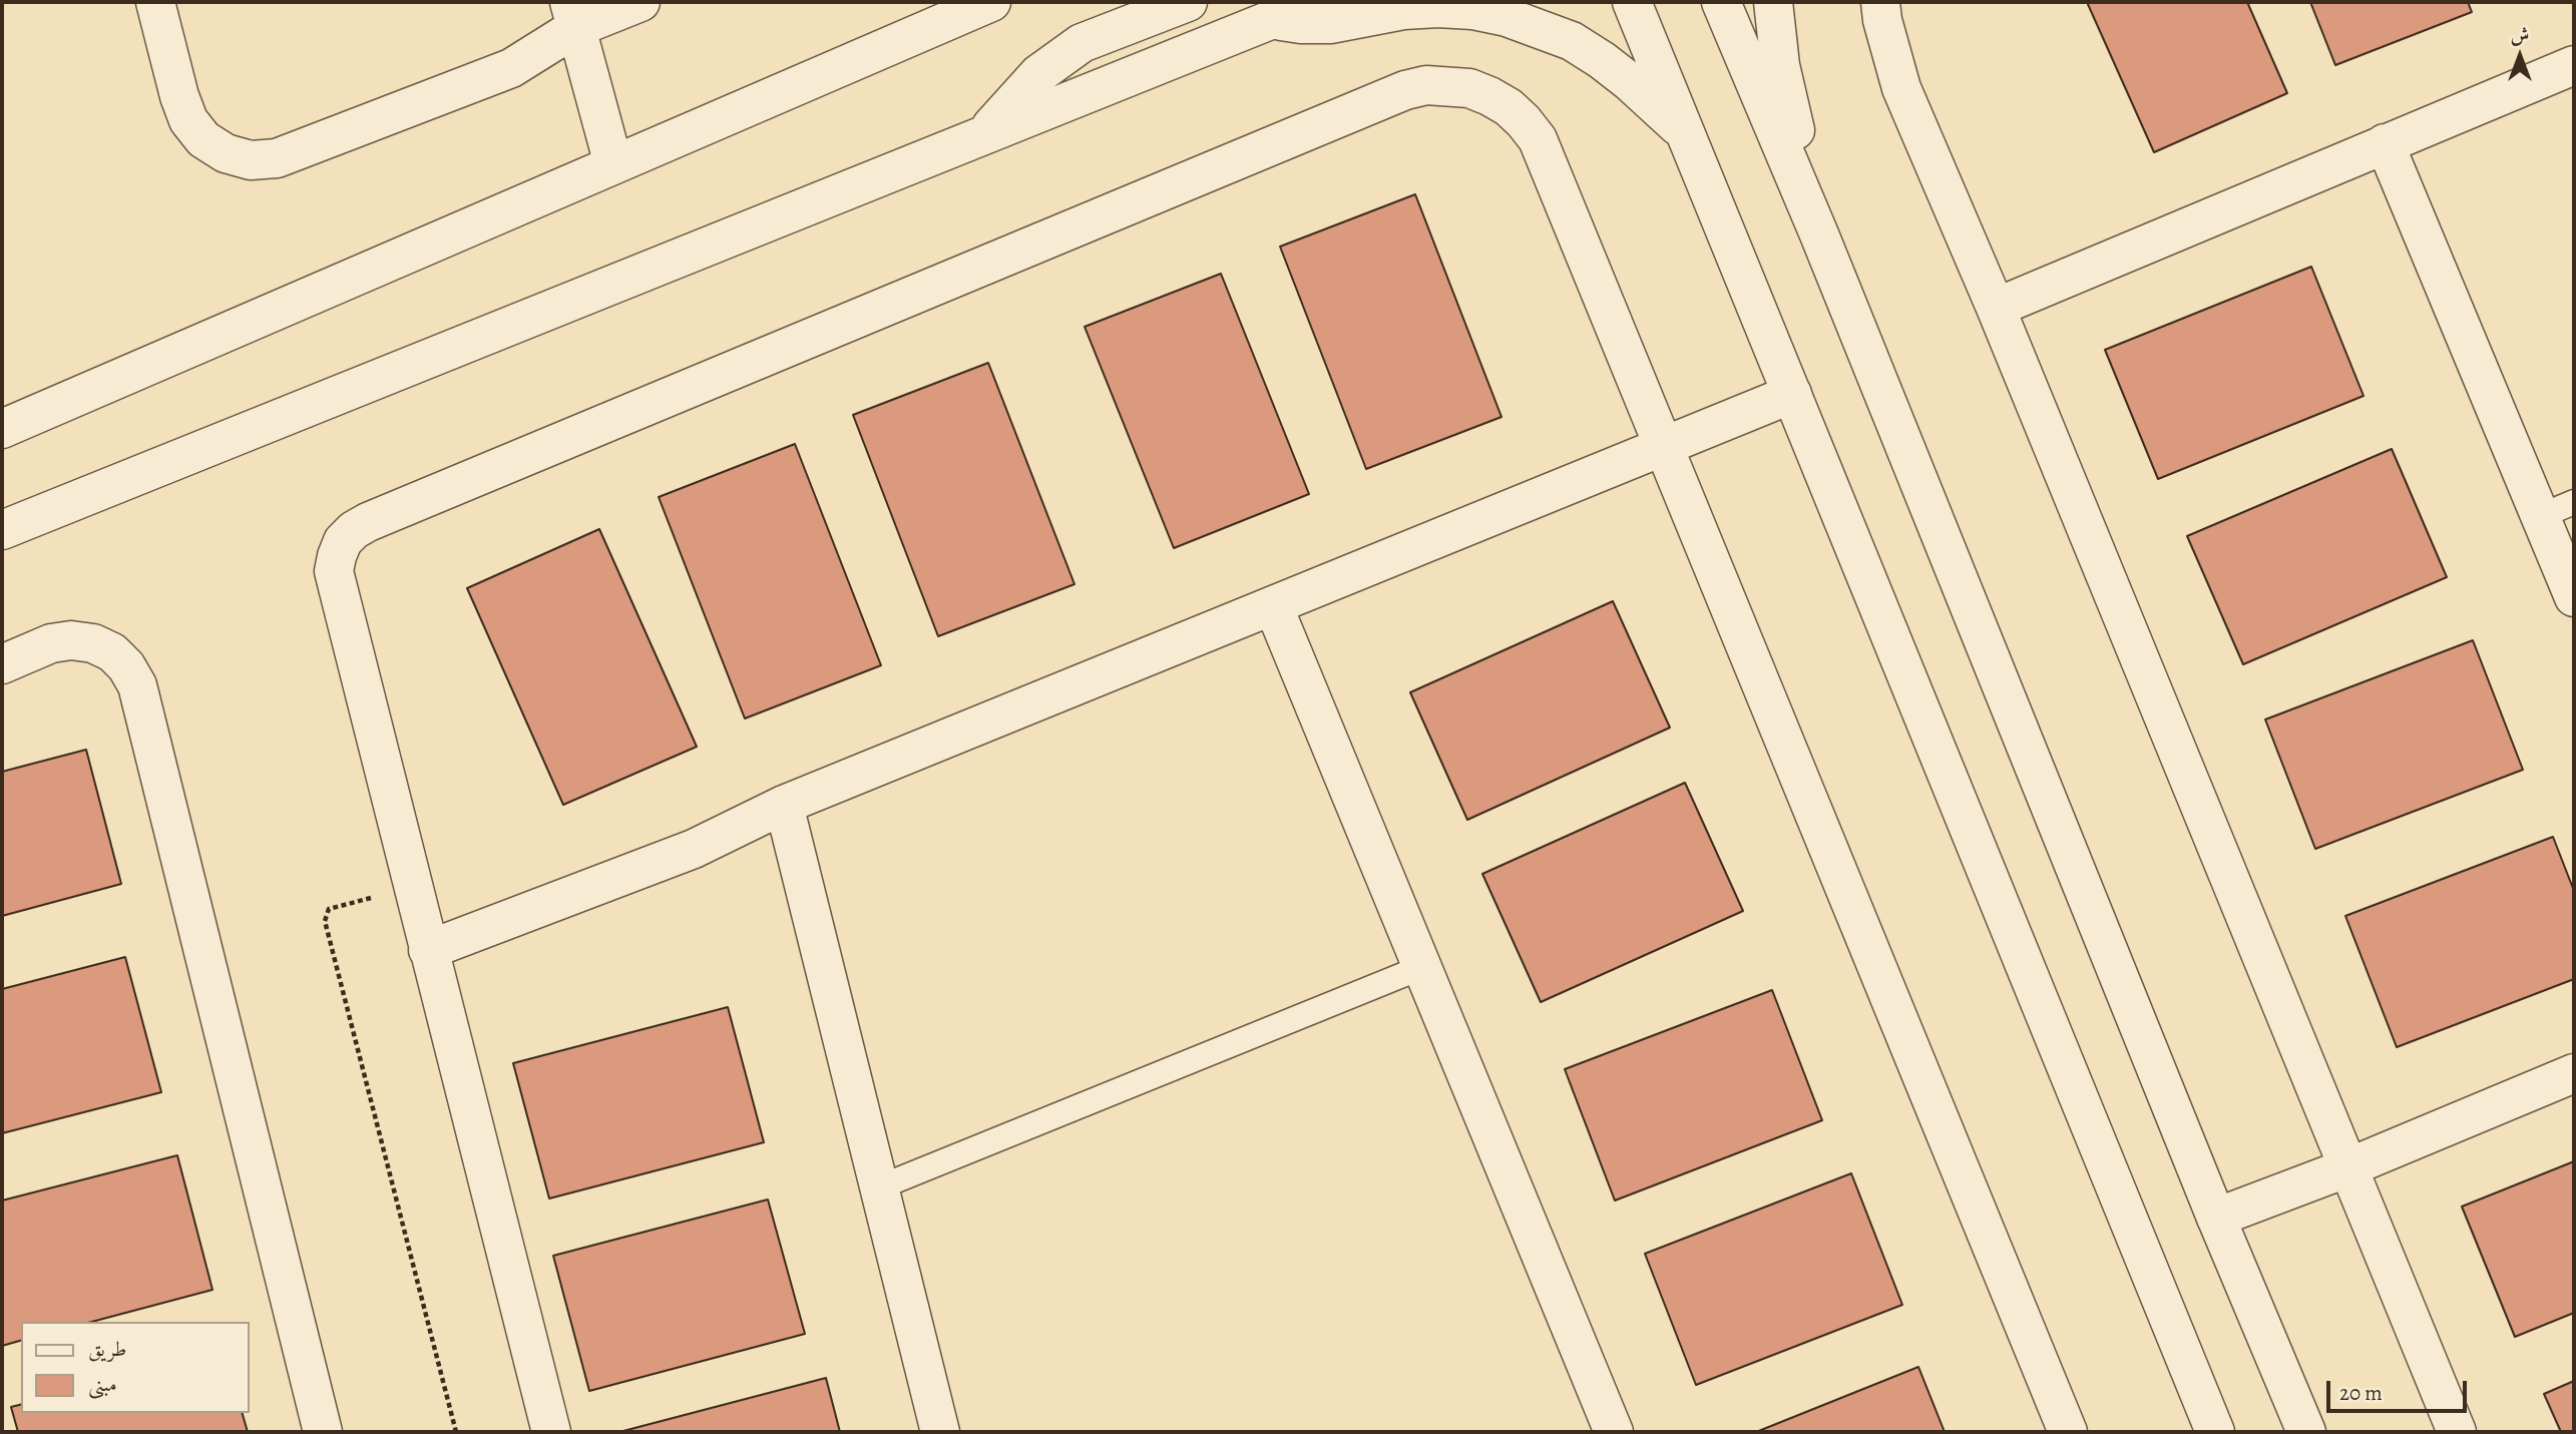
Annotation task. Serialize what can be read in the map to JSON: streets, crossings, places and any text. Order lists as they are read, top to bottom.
{
  "legend": ["طريق", "مبنى"],
  "scale_bar": "20 m",
  "north": "top"
}
